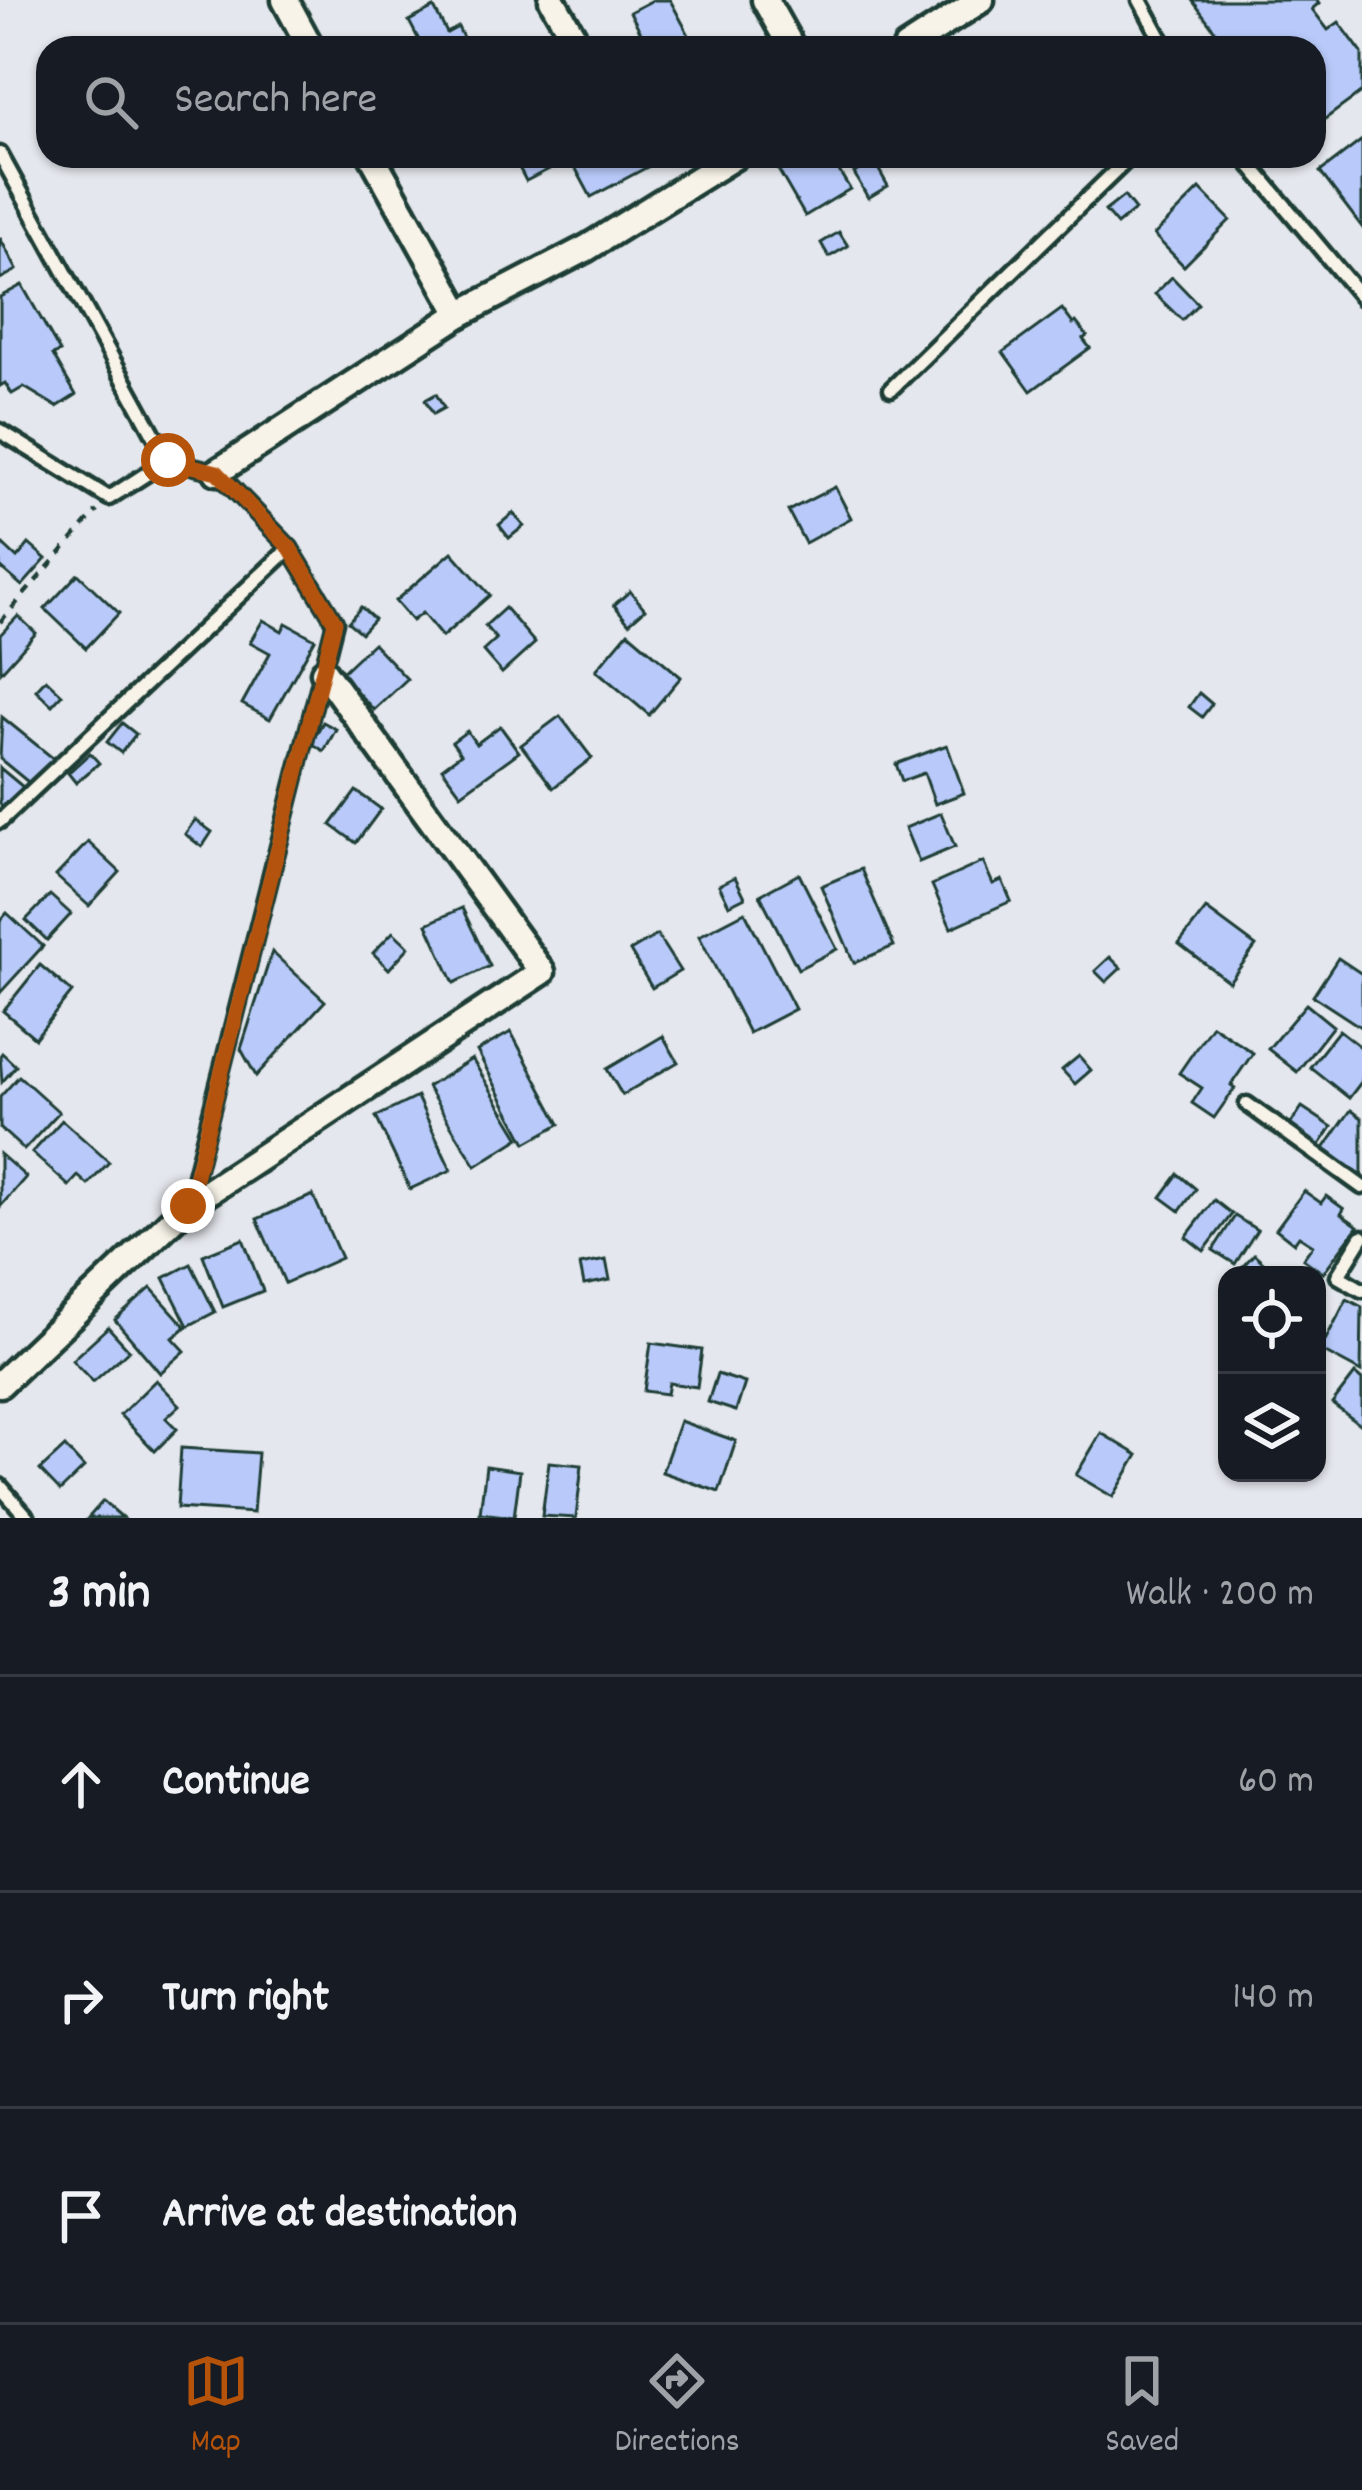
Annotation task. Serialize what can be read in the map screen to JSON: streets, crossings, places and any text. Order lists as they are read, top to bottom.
{
  "page": {
    "search": "Search here",
    "heading": ["3 min", "Walk · 200 m"],
    "list": [
      ["Continue", "60 m"],
      ["Turn right", "140 m"],
      "Arrive at destination"
    ],
    "nav": ["Map", "Directions", "Saved"]
  }
}
